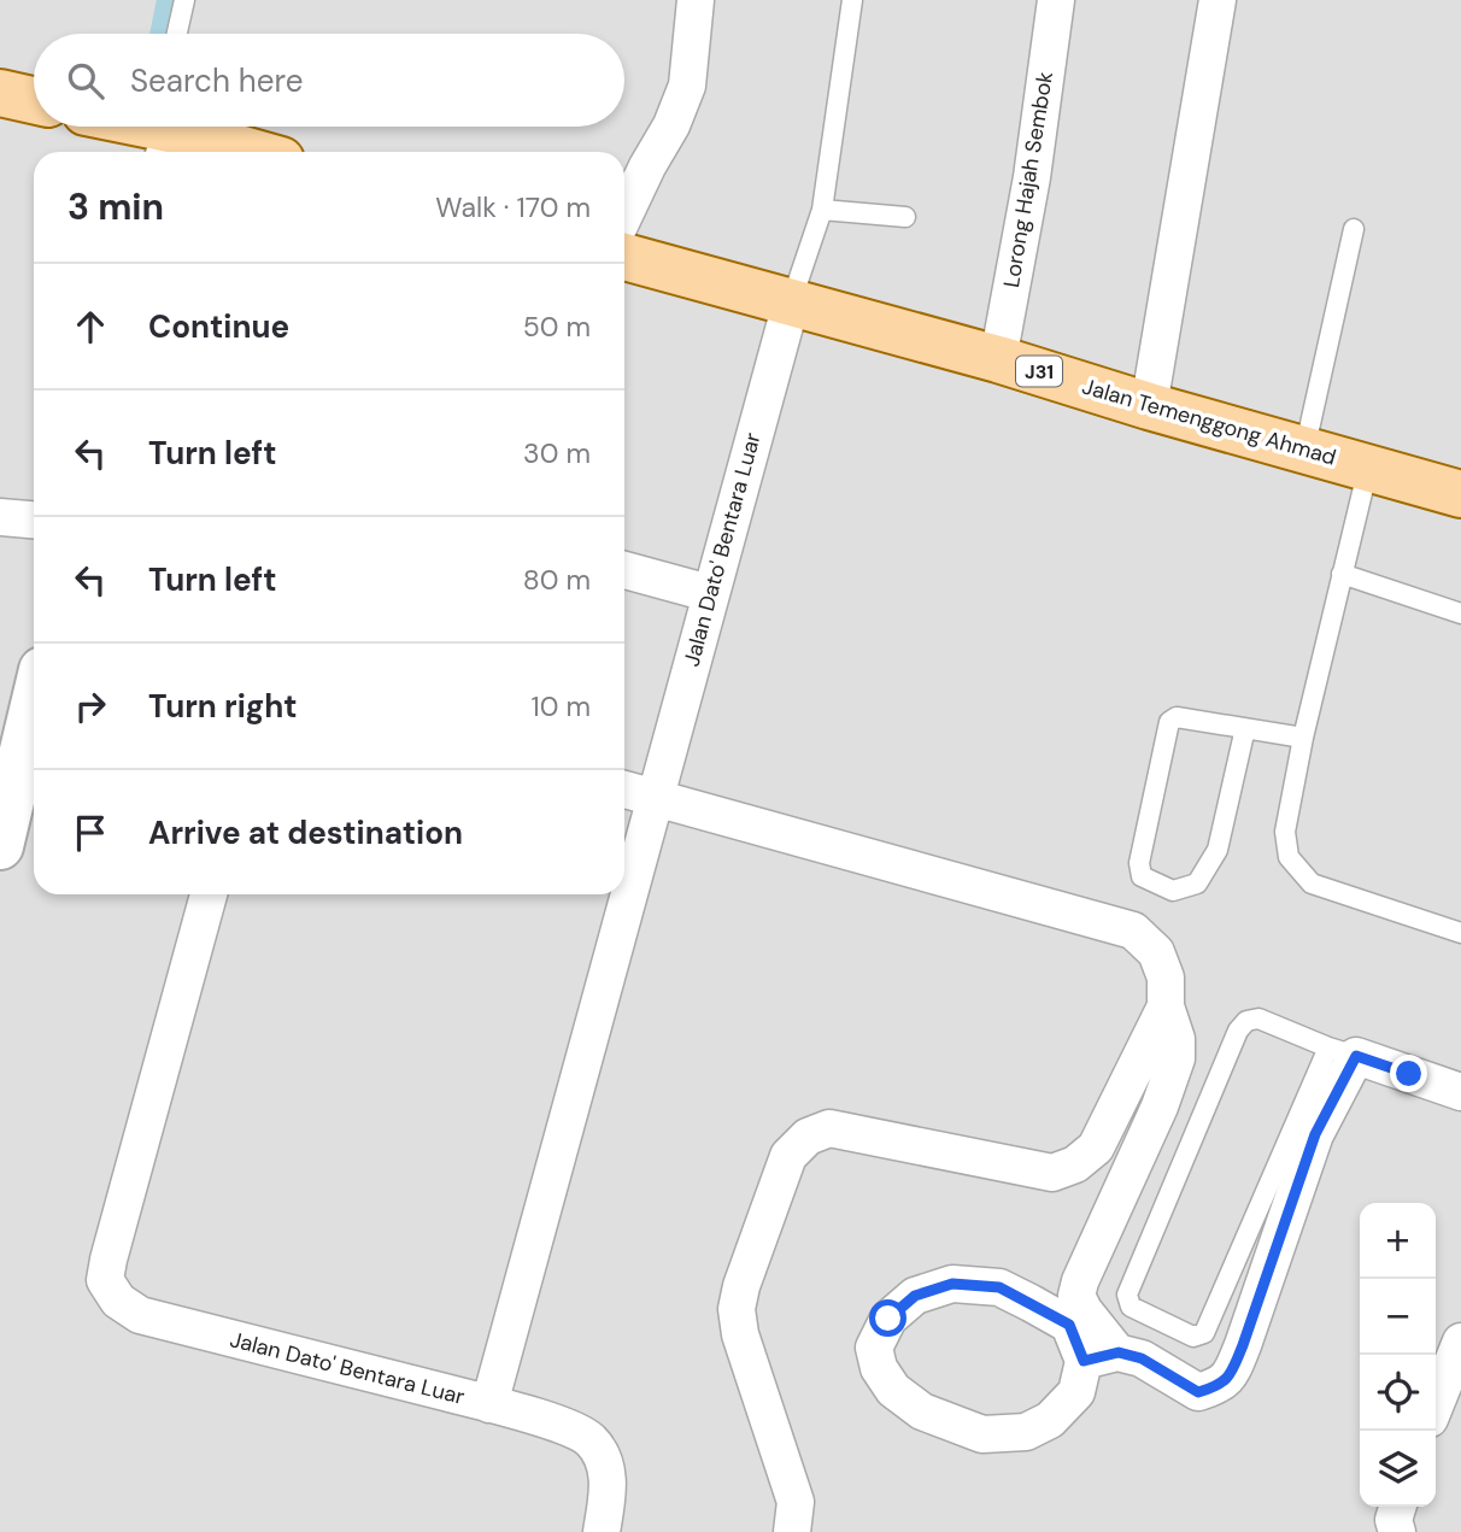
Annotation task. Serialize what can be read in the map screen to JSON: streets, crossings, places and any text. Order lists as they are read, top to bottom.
{
  "streets": {
    "main road": ["J31", "Jalan Temenggong Ahmad"],
    "street": ["Lorong Hajah Sembok", "Jalan Dato' Bentara Luar"]
  },
  "crossings": [
    ["Lorong Hajah Sembok", "Jalan Temenggong Ahmad"],
    ["Jalan Temenggong Ahmad", "Jalan Dato' Bentara Luar"]
  ],
  "page": {
    "search": "Search here",
    "heading": ["3 min", "Walk · 170 m"],
    "list": [
      ["Continue", "50 m"],
      ["Turn left", "30 m"],
      ["Turn left", "80 m"],
      ["Turn right", "10 m"],
      "Arrive at destination"
    ],
    "map_buttons": ["+", "−"]
  }
}
